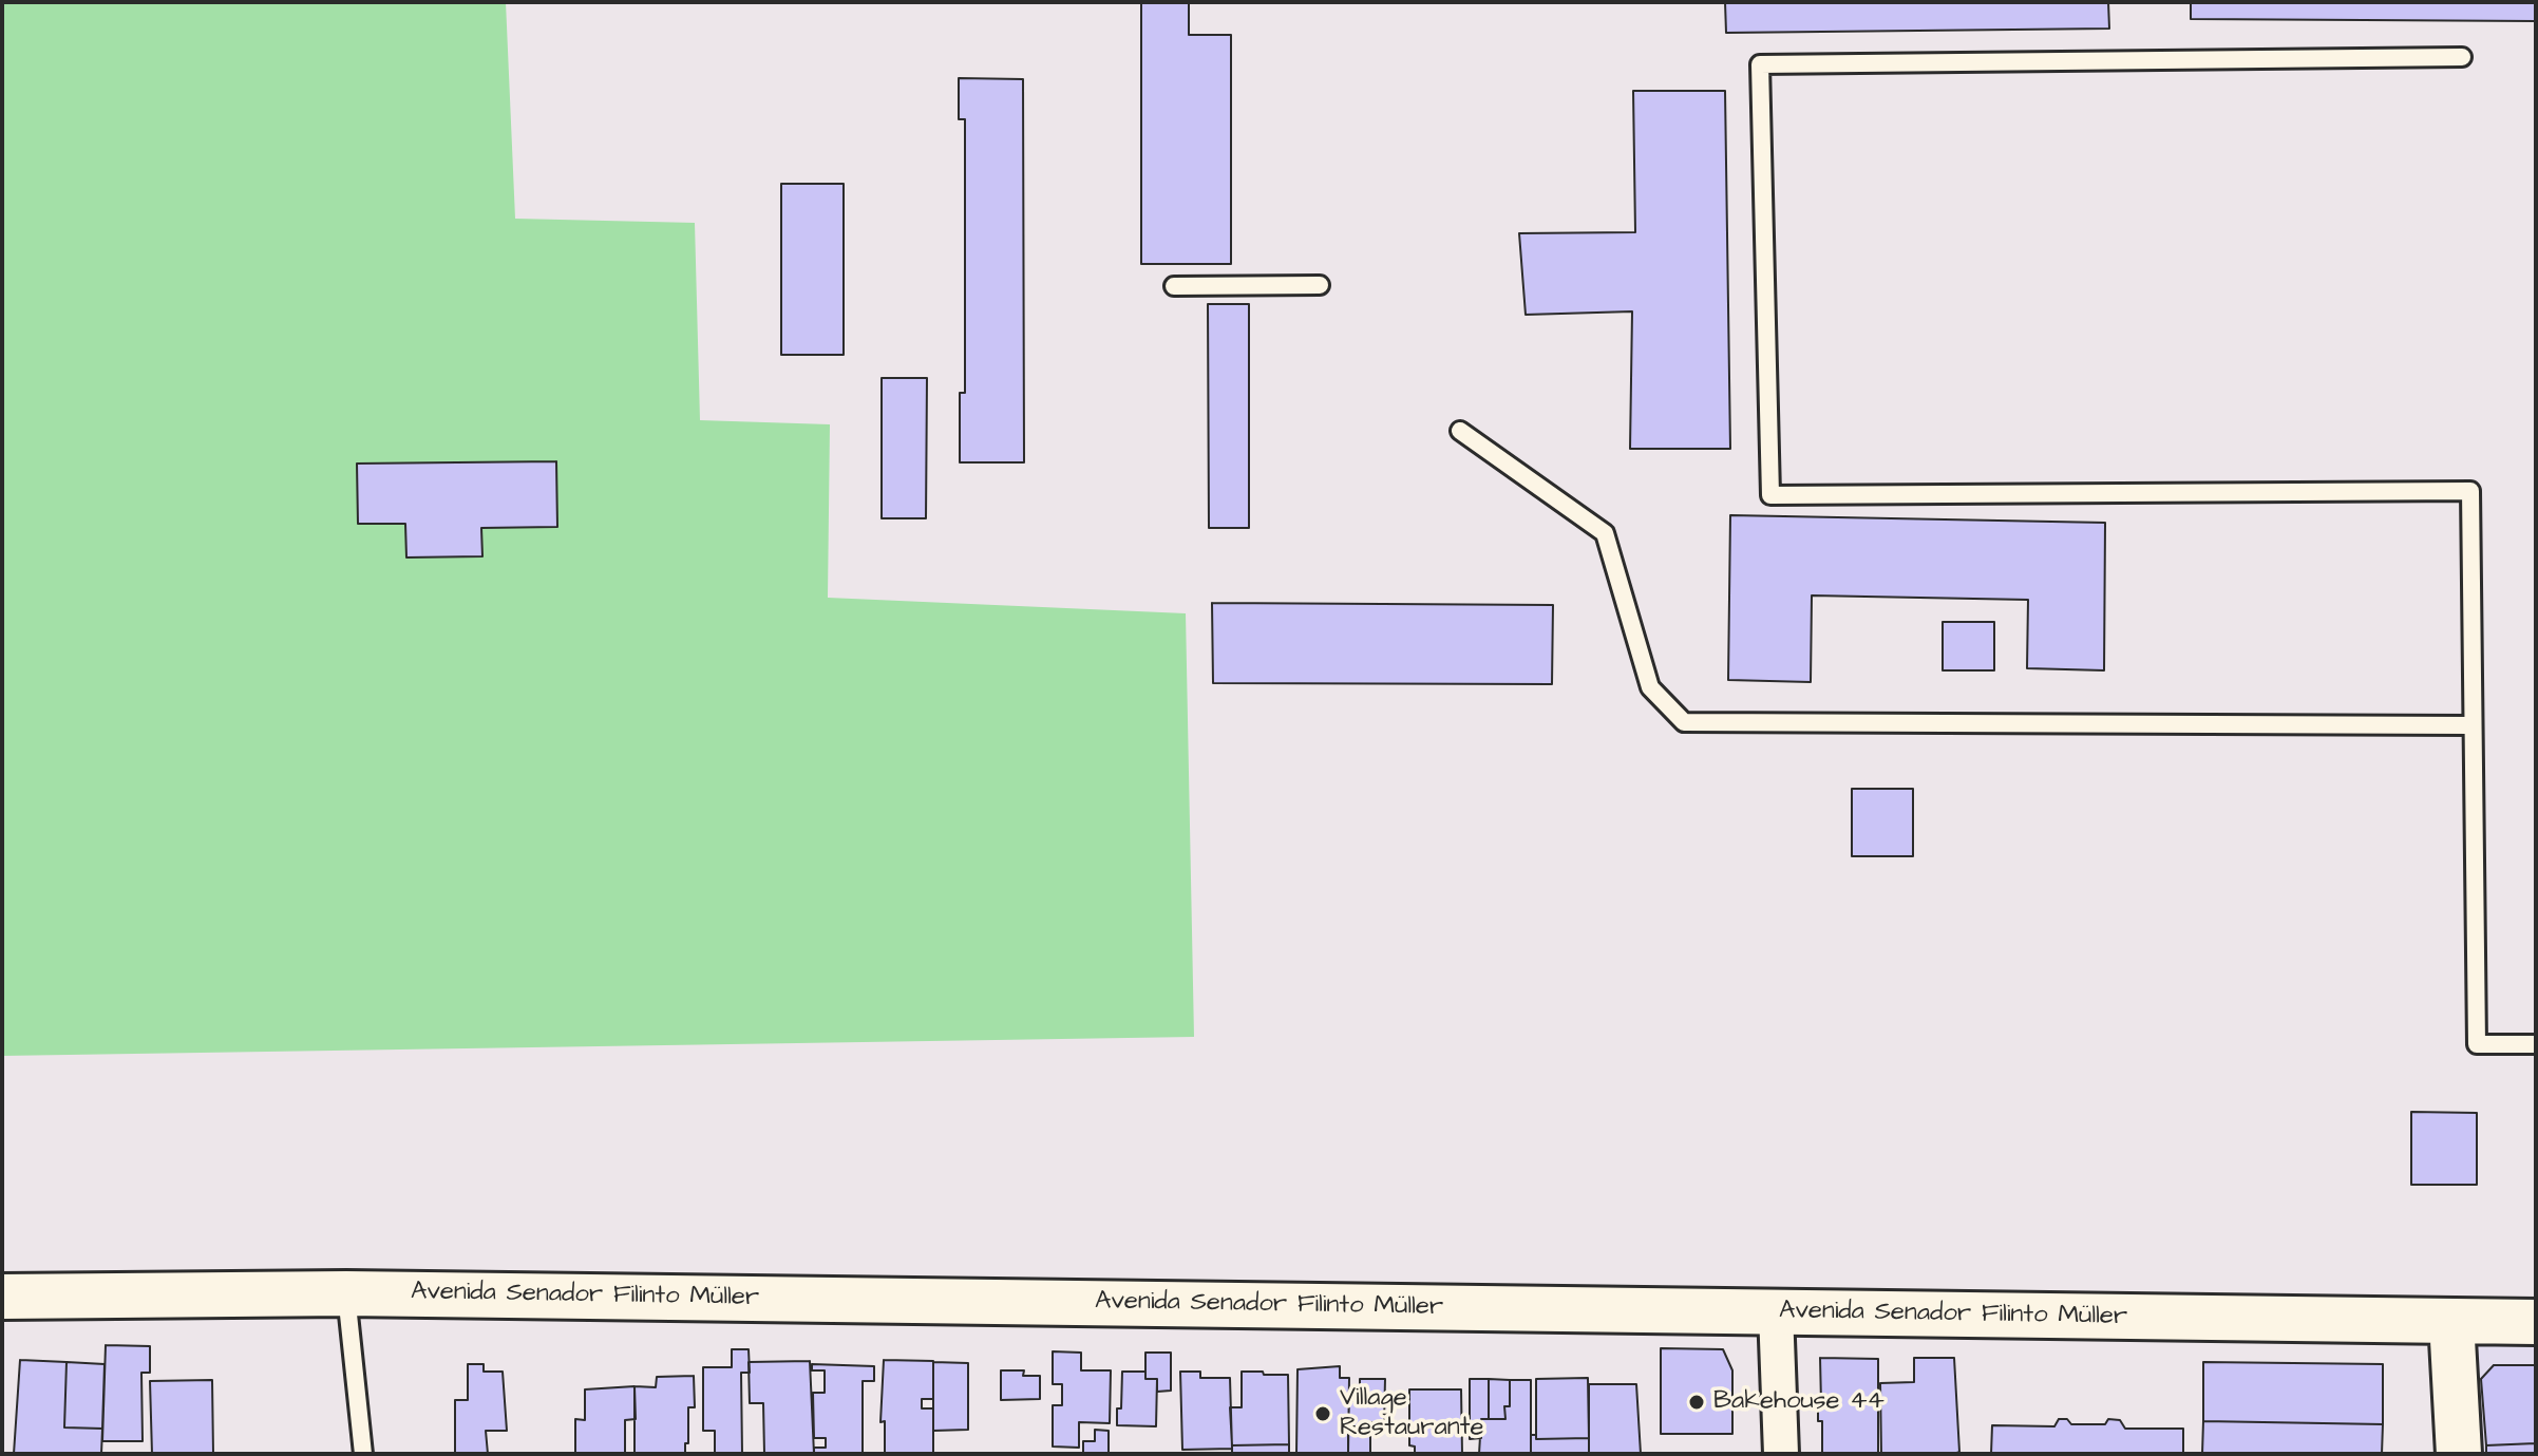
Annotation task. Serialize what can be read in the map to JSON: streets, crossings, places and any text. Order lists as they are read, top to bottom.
{
  "streets": {
    "street": ["Avenida Senador Filinto Müller"]
  },
  "places": ["Bakehouse 44", "Village Restaurante"]
}
